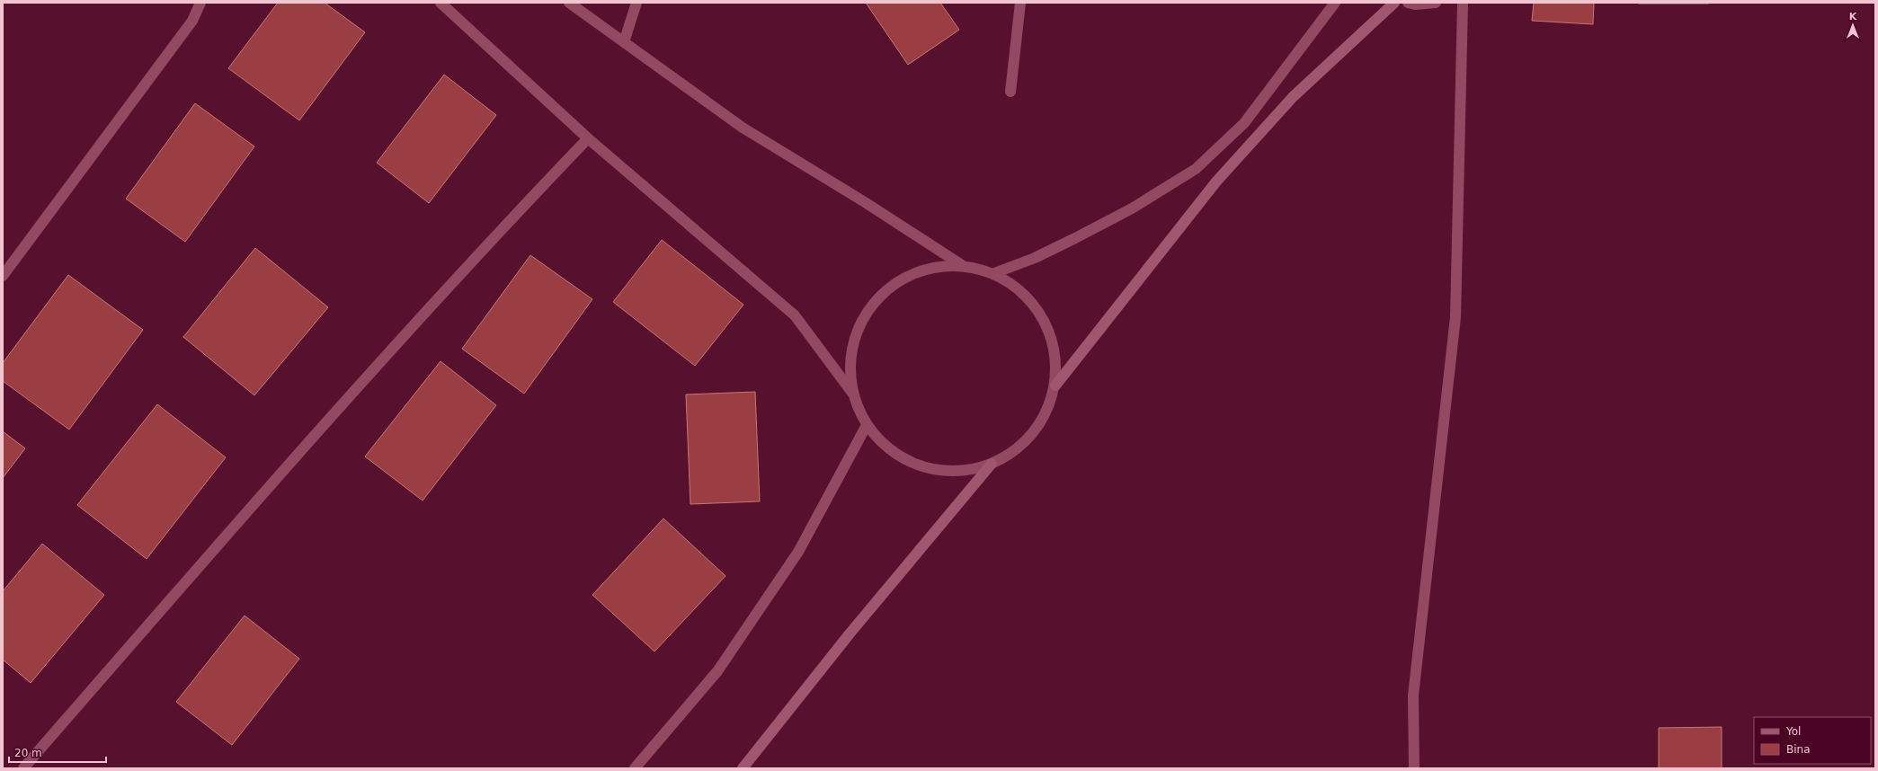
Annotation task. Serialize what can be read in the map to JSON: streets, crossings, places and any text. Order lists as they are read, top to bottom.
{
  "legend": ["Yol", "Bina"],
  "scale_bar": "20 m",
  "north": "top"
}
